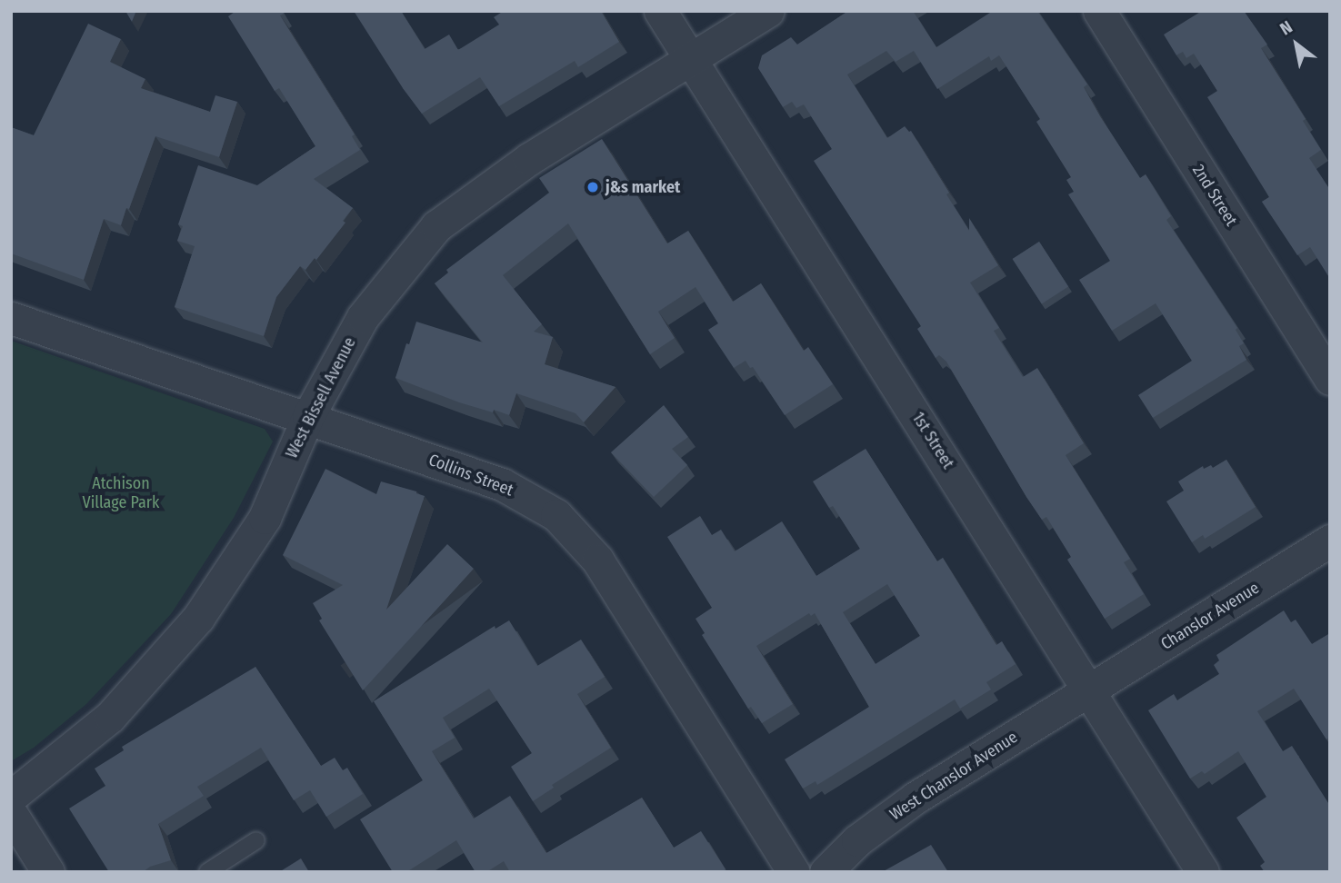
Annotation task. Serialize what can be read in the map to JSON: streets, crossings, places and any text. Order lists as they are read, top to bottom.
{
  "streets": {
    "street": [
      "2nd Street",
      "West Bissell Avenue",
      "1st Street",
      "Collins Street",
      "Chanslor Avenue",
      "West Chanslor Avenue"
    ]
  },
  "crossings": [
    ["West Bissell Avenue", "1st Street"],
    ["West Bissell Avenue", "Collins Street"],
    ["1st Street", "Chanslor Avenue"],
    ["1st Street", "West Chanslor Avenue"],
    ["Chanslor Avenue", "West Chanslor Avenue"]
  ],
  "parks": ["Atchison Village Park"],
  "places": ["j&s market"],
  "north": "top left"
}
